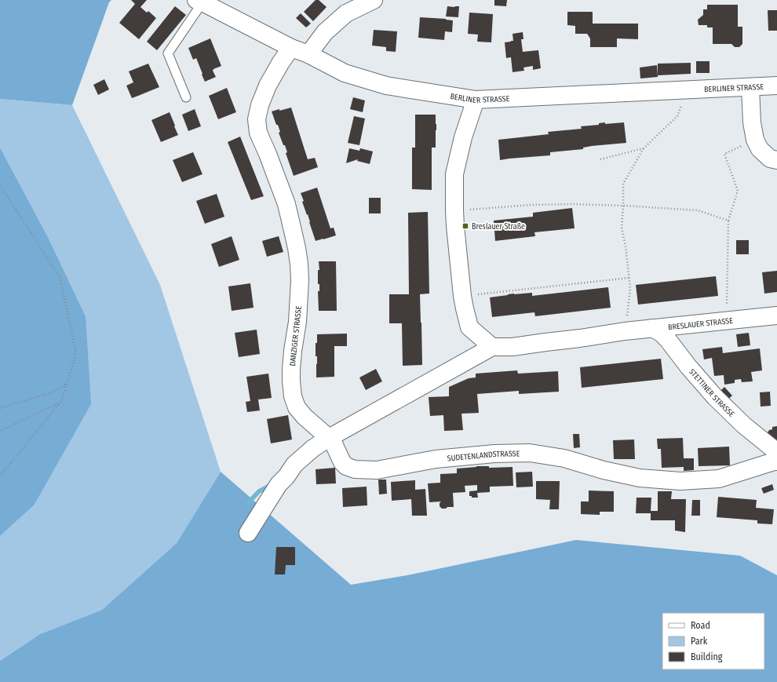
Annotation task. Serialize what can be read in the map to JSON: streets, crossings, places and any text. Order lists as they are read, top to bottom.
{
  "streets": {
    "street": [
      "BERLINER STRASSE",
      "BRESLAUER STRASSE",
      "DANZIGER STRASSE",
      "STETTINER STRASSE",
      "SUDETENLANDSTRASSE"
    ]
  },
  "crossings": [
    ["BERLINER STRASSE", "DANZIGER STRASSE"],
    ["BRESLAUER STRASSE", "STETTINER STRASSE"],
    ["DANZIGER STRASSE", "SUDETENLANDSTRASSE"]
  ],
  "places": {
    "transit": ["Breslauer Straße"]
  },
  "legend": ["Road", "Park", "Building"]
}
